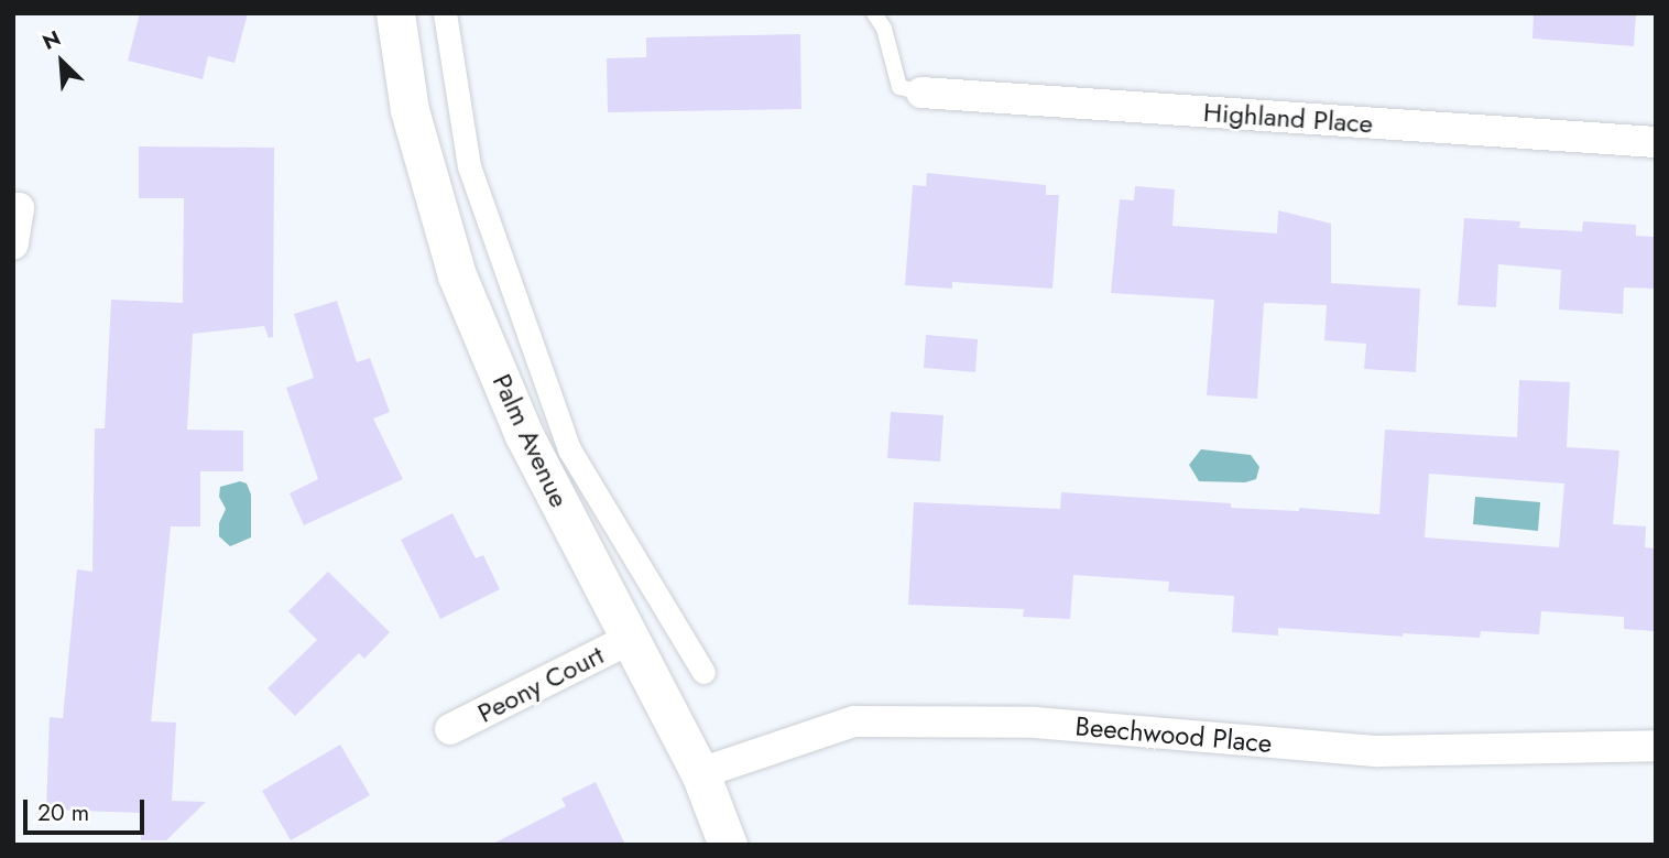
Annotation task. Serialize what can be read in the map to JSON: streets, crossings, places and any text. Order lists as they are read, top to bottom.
{
  "streets": {
    "street": [
      "Highland Place",
      "Palm Avenue",
      "Peony Court",
      "Beechwood Place"
    ]
  },
  "crossings": [
    ["Palm Avenue", "Peony Court"],
    ["Palm Avenue", "Beechwood Place"]
  ],
  "scale_bar": "20 m",
  "north": "top left"
}
